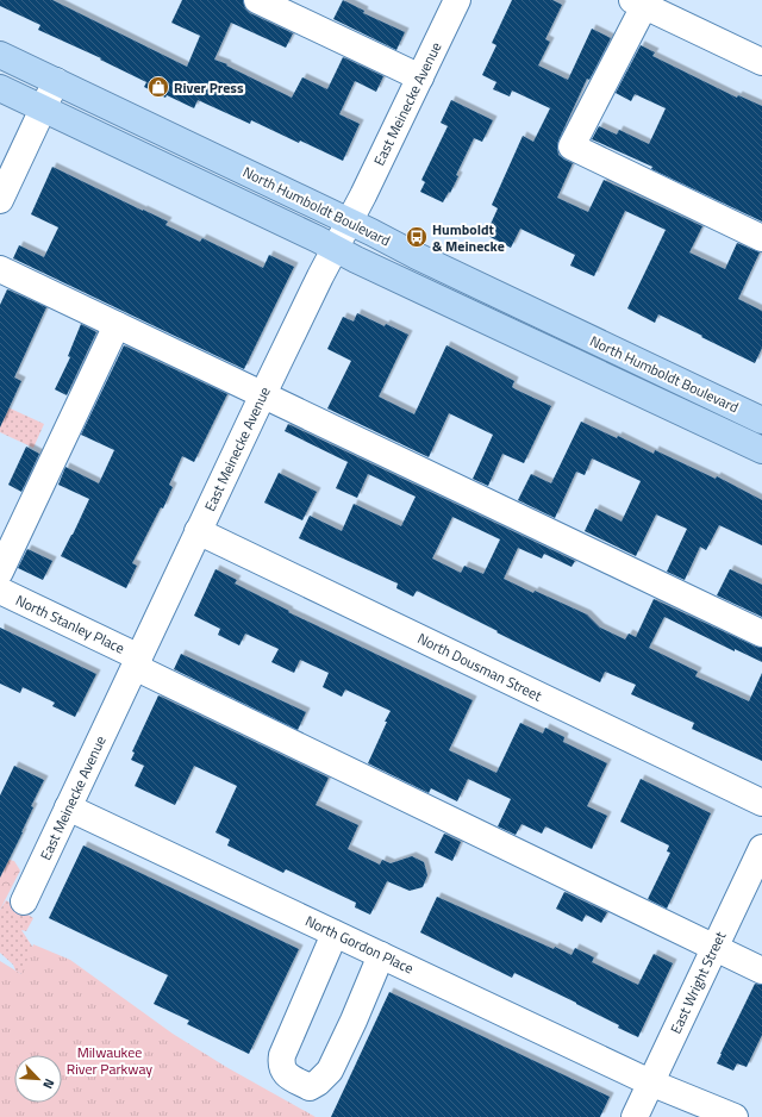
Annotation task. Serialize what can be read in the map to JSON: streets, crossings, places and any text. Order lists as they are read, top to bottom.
{
  "streets": {
    "main road": ["North Humboldt Boulevard"],
    "street": [
      "East Meinecke Avenue",
      "North Stanley Place",
      "North Dousman Street",
      "North Gordon Place",
      "East Wright Street"
    ]
  },
  "crossings": [
    ["East Meinecke Avenue", "North Humboldt Boulevard"],
    ["East Meinecke Avenue", "North Stanley Place"],
    ["East Meinecke Avenue", "North Dousman Street"],
    ["East Meinecke Avenue", "North Gordon Place"],
    ["North Stanley Place", "East Wright Street"],
    ["North Gordon Place", "East Wright Street"]
  ],
  "parks": ["Milwaukee River Parkway"],
  "places": {
    "shop": ["River Press"],
    "bus stop": ["Humboldt & Meinecke"]
  },
  "north": "bottom right"
}
